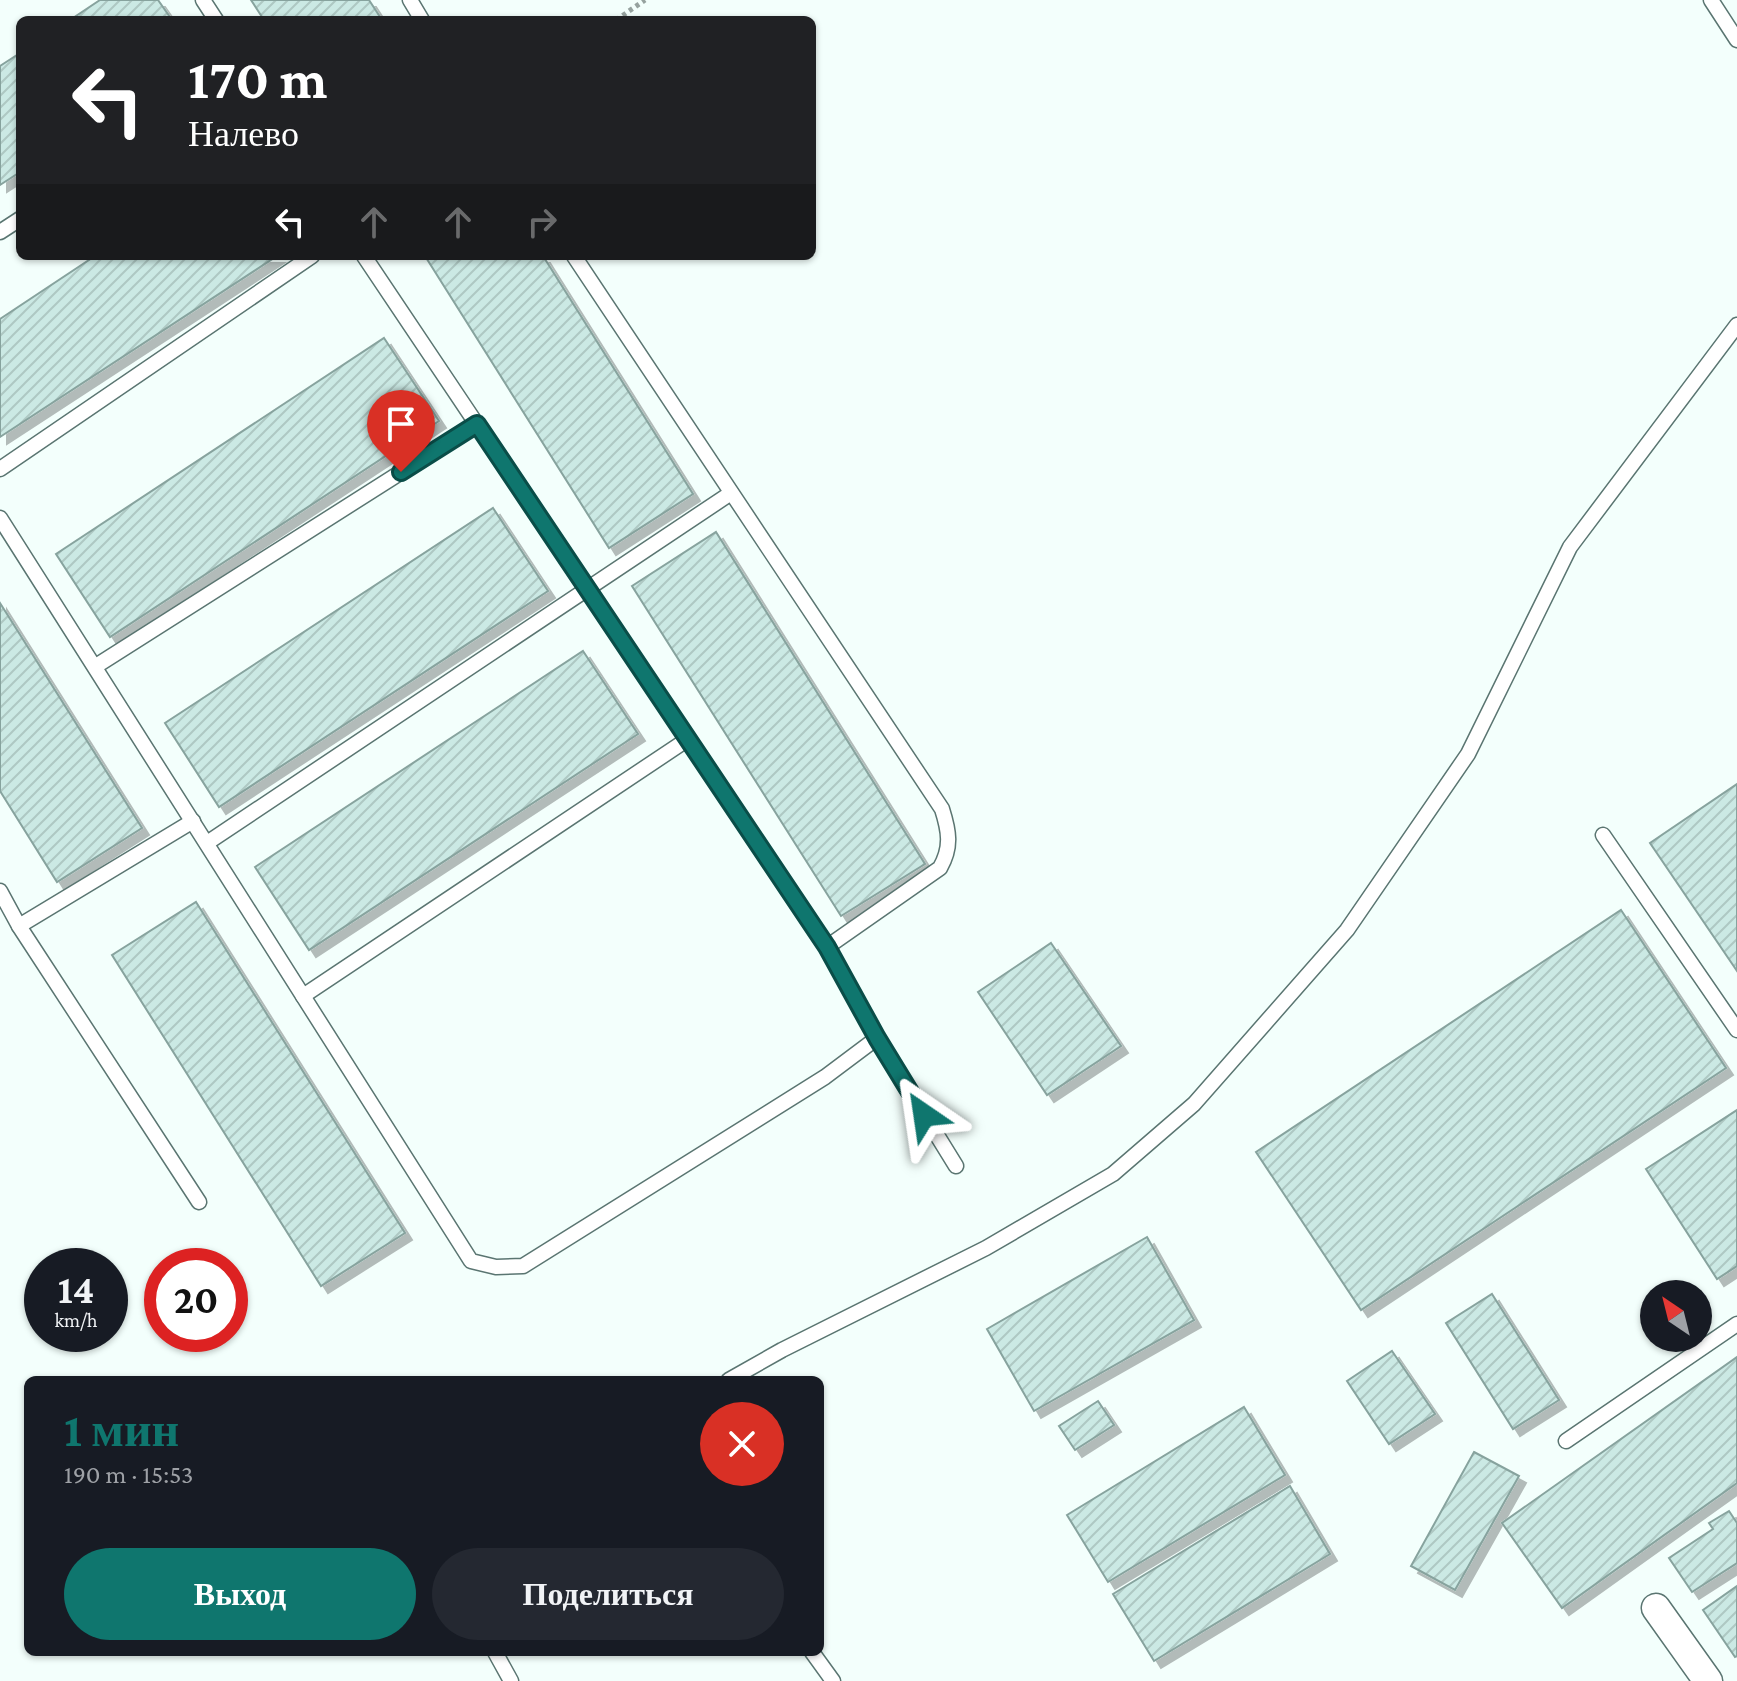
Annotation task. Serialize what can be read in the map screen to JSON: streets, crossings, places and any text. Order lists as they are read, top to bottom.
{
  "north": "top left",
  "page": {
    "turn": ["170 m", "Налево"],
    "speed": "14 km/h",
    "limit": "20",
    "heading": ["1 мин", "190 m · 15:53"],
    "buttons": ["Выход", "Поделиться"]
  }
}
